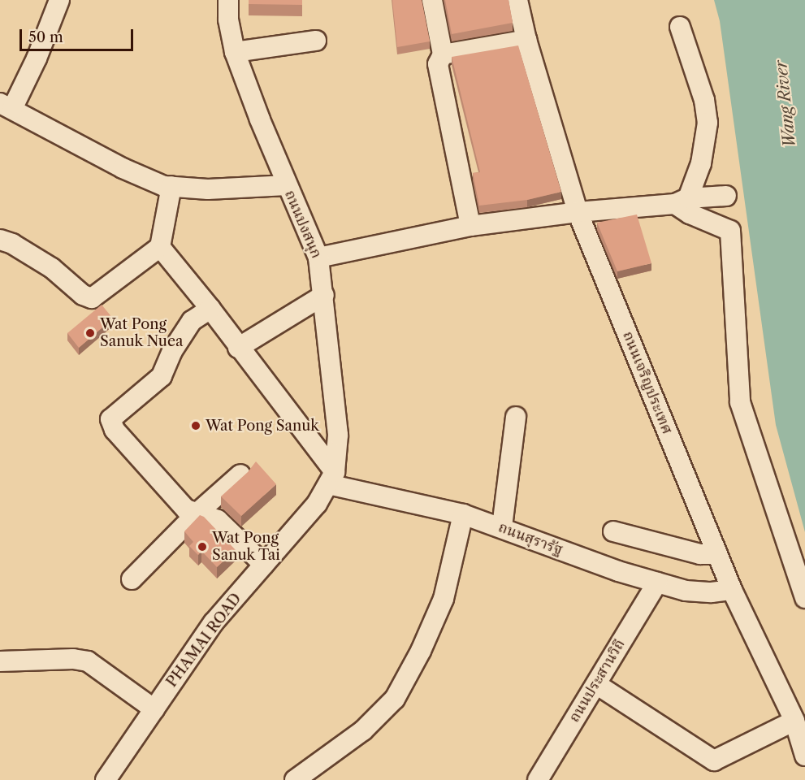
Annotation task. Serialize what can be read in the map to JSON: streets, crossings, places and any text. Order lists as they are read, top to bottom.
{
  "streets": {
    "street": [
      "ถนนปงสนุก",
      "ถนนเจริญประเทศ",
      "ถนนสุรารัฐ",
      "PHAMAI ROAD",
      "ถนนประสานวิถี"
    ]
  },
  "crossings": [
    ["ถนนปงสนุก", "ถนนสุรารัฐ"],
    ["ถนนปงสนุก", "PHAMAI ROAD"],
    ["ถนนเจริญประเทศ", "ถนนสุรารัฐ"],
    ["ถนนสุรารัฐ", "PHAMAI ROAD"],
    ["ถนนสุรารัฐ", "ถนนประสานวิถี"]
  ],
  "water": ["Wang River"],
  "places": ["Wat Pong Sanuk Nuea", "Wat Pong Sanuk", "Wat Pong Sanuk Tai"],
  "scale_bar": "50 m"
}
